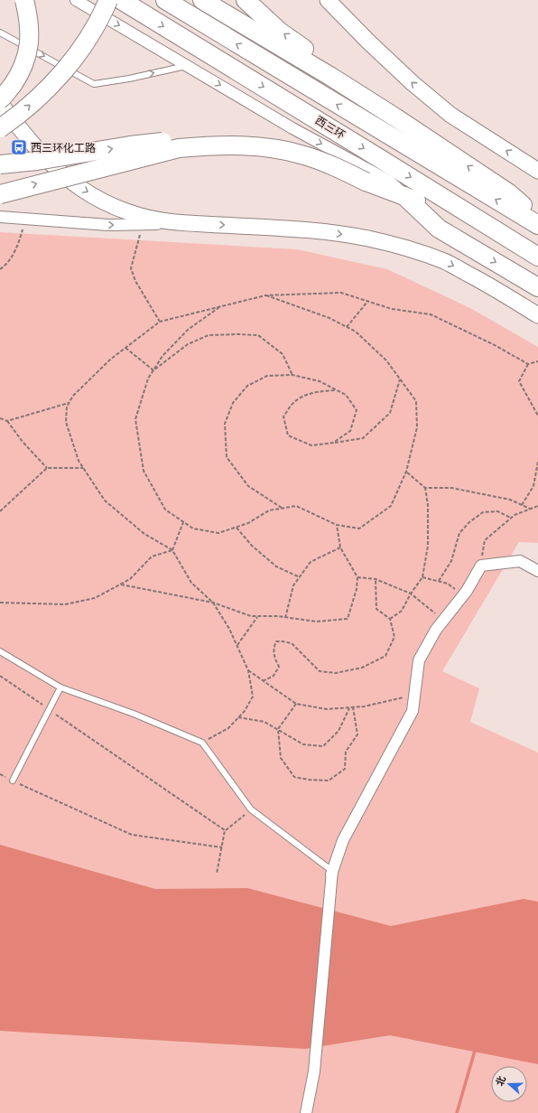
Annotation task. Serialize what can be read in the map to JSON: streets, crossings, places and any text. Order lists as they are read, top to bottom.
{
  "streets": {
    "highway": ["西三环"]
  },
  "places": {
    "bus stop": ["西三环化工路"]
  },
  "north": "left"
}
